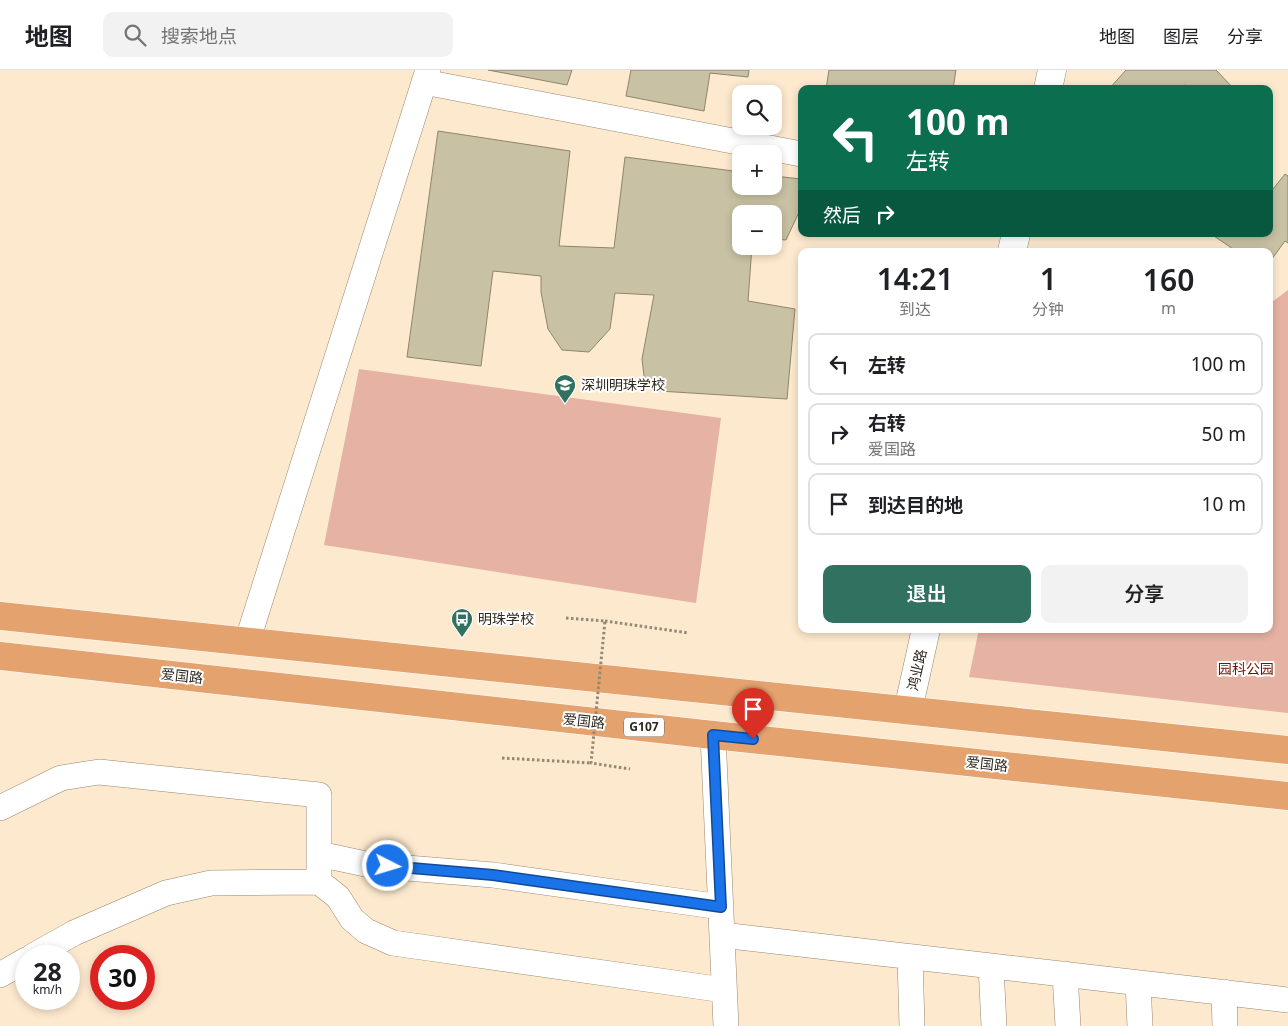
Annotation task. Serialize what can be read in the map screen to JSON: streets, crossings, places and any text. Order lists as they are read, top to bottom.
{
  "streets": {
    "highway": ["爱国路", "G107"],
    "street": ["鸿业路"]
  },
  "parks": ["园科公园"],
  "places": {
    "school or university": ["深圳明珠学校"],
    "bus stop": ["明珠学校"]
  },
  "page": {
    "header": "地图",
    "search": "搜索地点",
    "nav": ["地图", "图层", "分享"],
    "map_buttons": ["+", "−"],
    "turn": ["100 m", "左转"],
    "then": "然后",
    "eta": [
      "14:21",
      "到达",
      "1",
      "分钟",
      "160",
      "m"
    ],
    "list": [
      {
        "name": "左转",
        "value": "100 m"
      },
      {
        "name": "右转",
        "note": "爱国路",
        "value": "50 m"
      },
      {
        "name": "到达目的地",
        "value": "10 m"
      }
    ],
    "buttons": ["退出", "分享"],
    "speed": "28 km/h",
    "limit": "30"
  }
}
